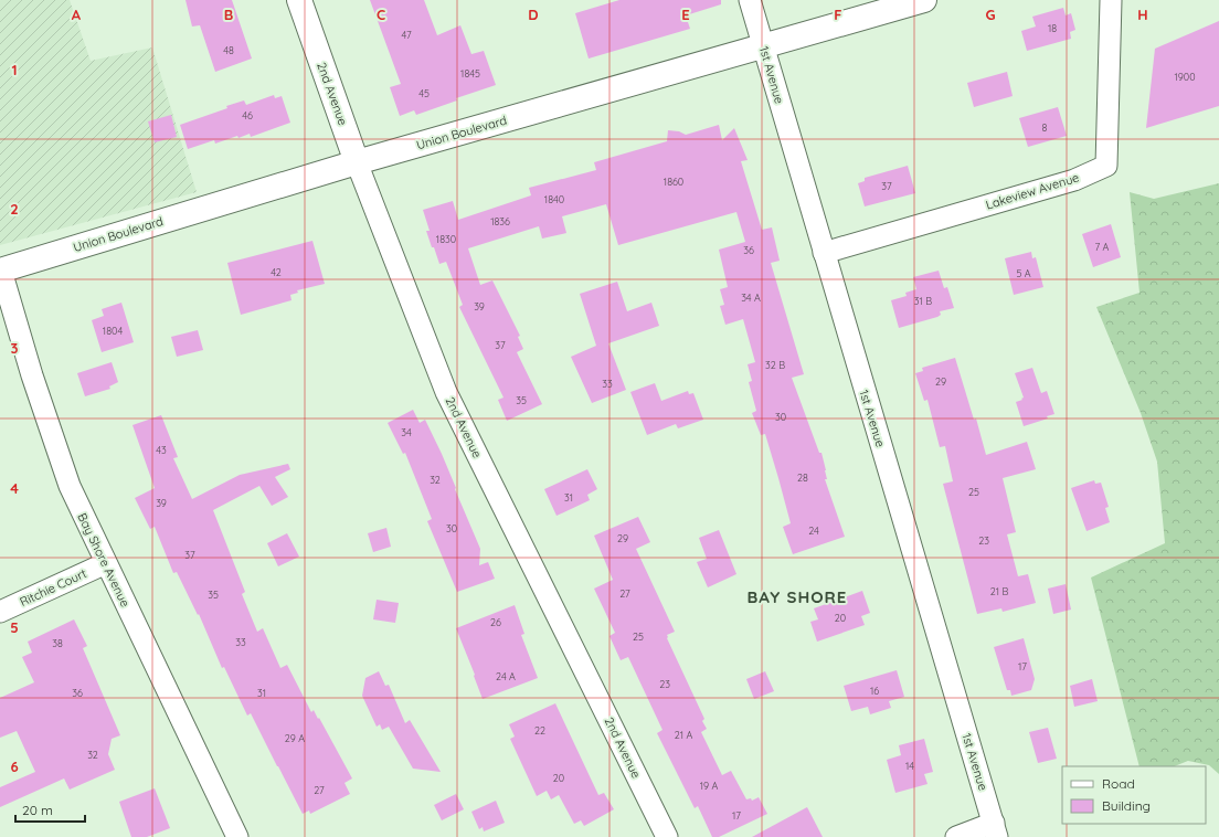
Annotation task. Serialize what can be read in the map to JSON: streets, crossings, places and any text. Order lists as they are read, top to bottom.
{
  "streets": {
    "main road": ["2nd Avenue", "Union Boulevard"],
    "street": [
      "1st Avenue",
      "Lakeview Avenue",
      "Bay Shore Avenue",
      "Ritchie Court"
    ]
  },
  "crossings": [
    ["1st Avenue", "Union Boulevard"],
    ["1st Avenue", "Lakeview Avenue"],
    ["2nd Avenue", "Union Boulevard"],
    ["Union Boulevard", "Bay Shore Avenue"],
    ["Bay Shore Avenue", "Ritchie Court"]
  ],
  "districts": ["BAY SHORE"],
  "house_numbers": [
    "18",
    "47",
    "48",
    "1845",
    "1900",
    "45",
    "46",
    "8",
    "1860",
    "37",
    "1840",
    "1836",
    "1830",
    "7 A",
    "36",
    "42",
    "5 A",
    "34 A",
    "31 B",
    "39",
    "1804",
    "37",
    "32 B",
    "29",
    "33",
    "35",
    "30",
    "34",
    "43",
    "28",
    "32",
    "25",
    "31",
    "39",
    "30",
    "24",
    "29",
    "23",
    "37",
    "21 B",
    "27",
    "35",
    "20",
    "26",
    "25",
    "33",
    "38",
    "17",
    "24 A",
    "23",
    "16",
    "36",
    "31",
    "22",
    "21 A",
    "29 A",
    "32",
    "14",
    "20",
    "19 A",
    "27",
    "17"
  ],
  "legend": ["Road", "Building"],
  "scale_bar": "20 m",
  "grid": {
    "columns": [
      "A",
      "B",
      "C",
      "D",
      "E",
      "F",
      "G",
      "H"
    ],
    "rows": [
      "1",
      "2",
      "3",
      "4",
      "5",
      "6"
    ]
  }
}
